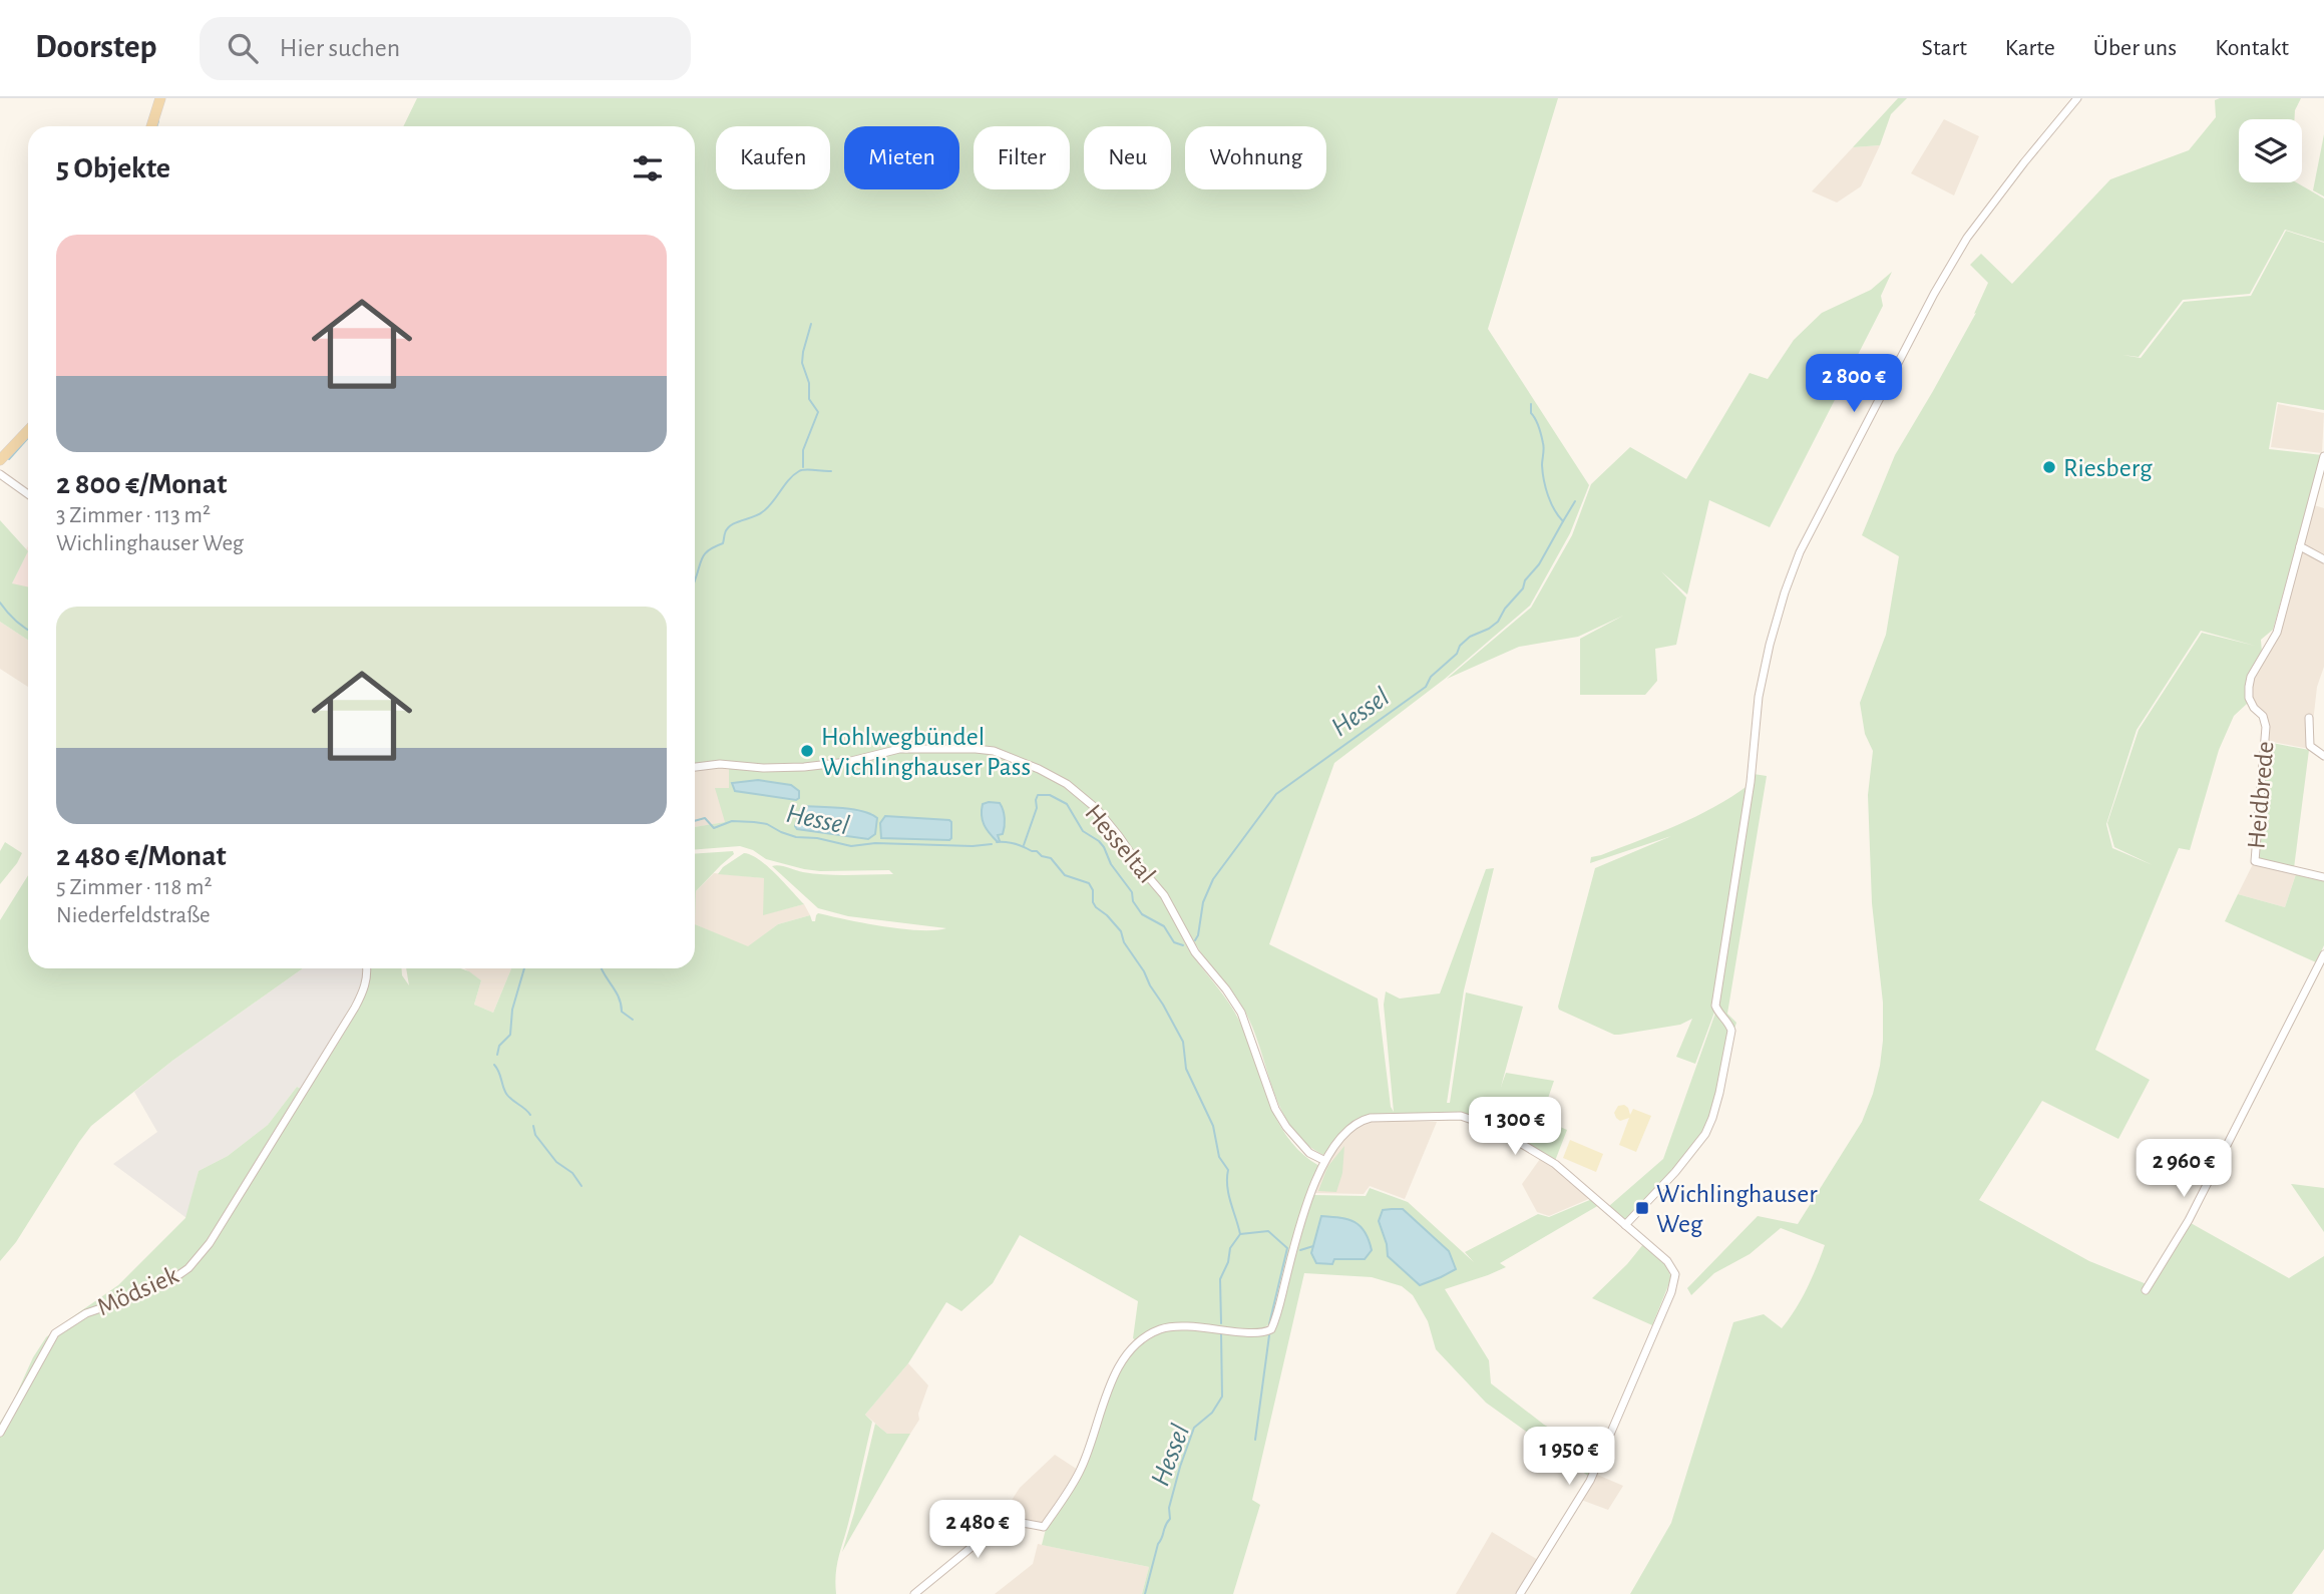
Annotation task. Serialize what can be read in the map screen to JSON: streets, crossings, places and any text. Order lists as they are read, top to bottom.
{
  "streets": {
    "street": ["Heidbrede", "Hesseltal", "Mödsiek"]
  },
  "water": ["Hessel"],
  "places": {
    "other": ["Riesberg", "Hohlwegbündel Wichlinghauser Pass"],
    "transit": ["Wichlinghauser Weg"]
  },
  "page": {
    "header": "Doorstep",
    "search": "Hier suchen",
    "nav": [
      "Start",
      "Karte",
      "Über uns",
      "Kontakt"
    ],
    "chip": [
      "Kaufen",
      "Mieten",
      "Filter",
      "Neu",
      "Wohnung"
    ],
    "heading": "5 Objekte",
    "list": [
      {
        "name": "2 800 €/Monat",
        "note": "3 Zimmer · 113 m² · Wichlinghauser Weg"
      },
      {
        "name": "2 480 €/Monat",
        "note": "5 Zimmer · 118 m² · Niederfeldstraße"
      }
    ],
    "price": [
      "2 800 €",
      "1 300 €",
      "2 960 €",
      "1 950 €",
      "2 480 €"
    ]
  }
}
